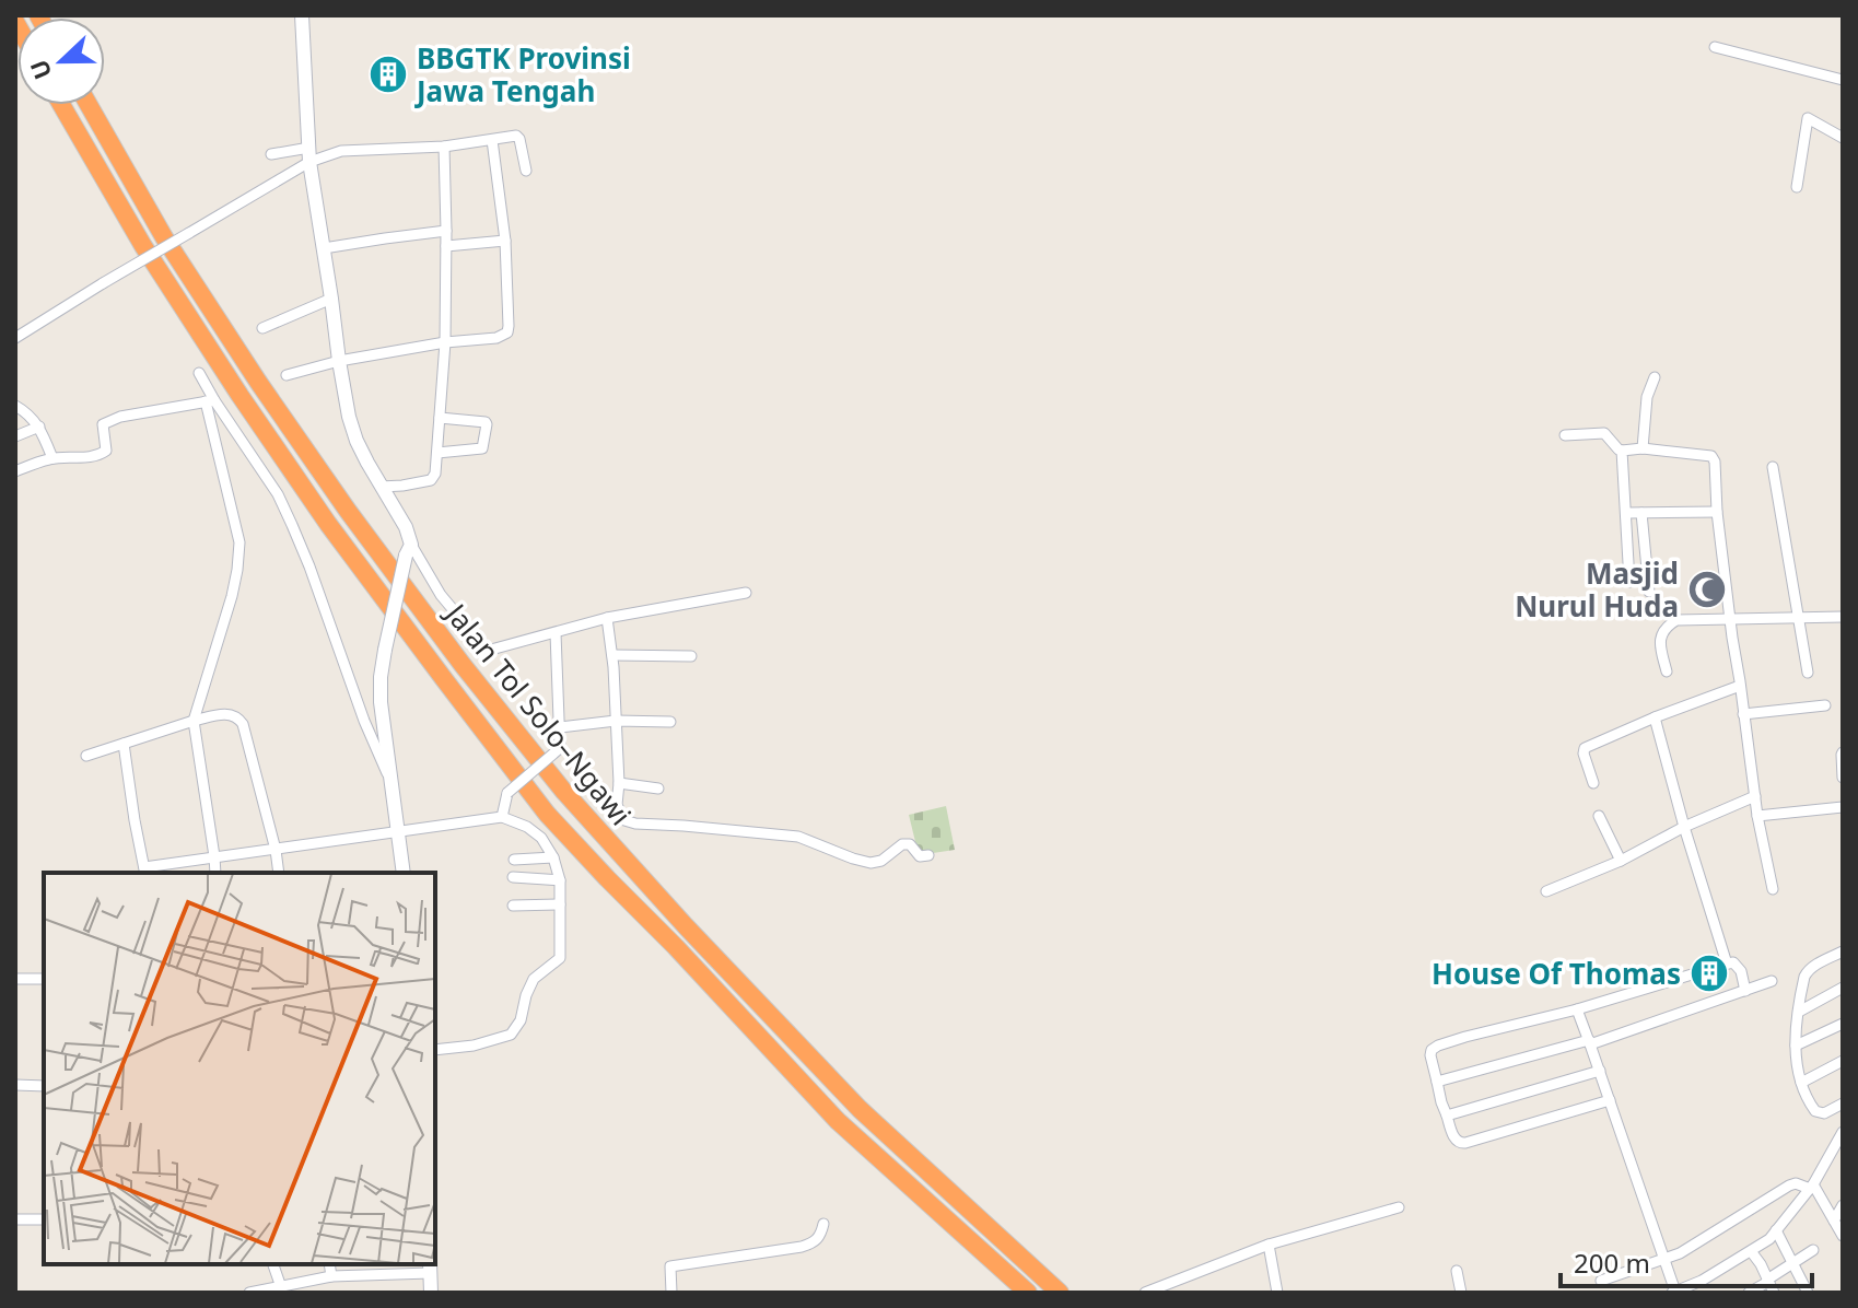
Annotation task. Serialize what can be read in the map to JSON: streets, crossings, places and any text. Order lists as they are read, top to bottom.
{
  "streets": {
    "highway": ["Jalan Tol Solo–Ngawi"]
  },
  "places": {
    "building": ["BBGTK Provinsi Jawa Tengah", "House Of Thomas"],
    "mosque": ["Masjid Nurul Huda"]
  },
  "scale_bar": "200 m",
  "north": "left"
}
